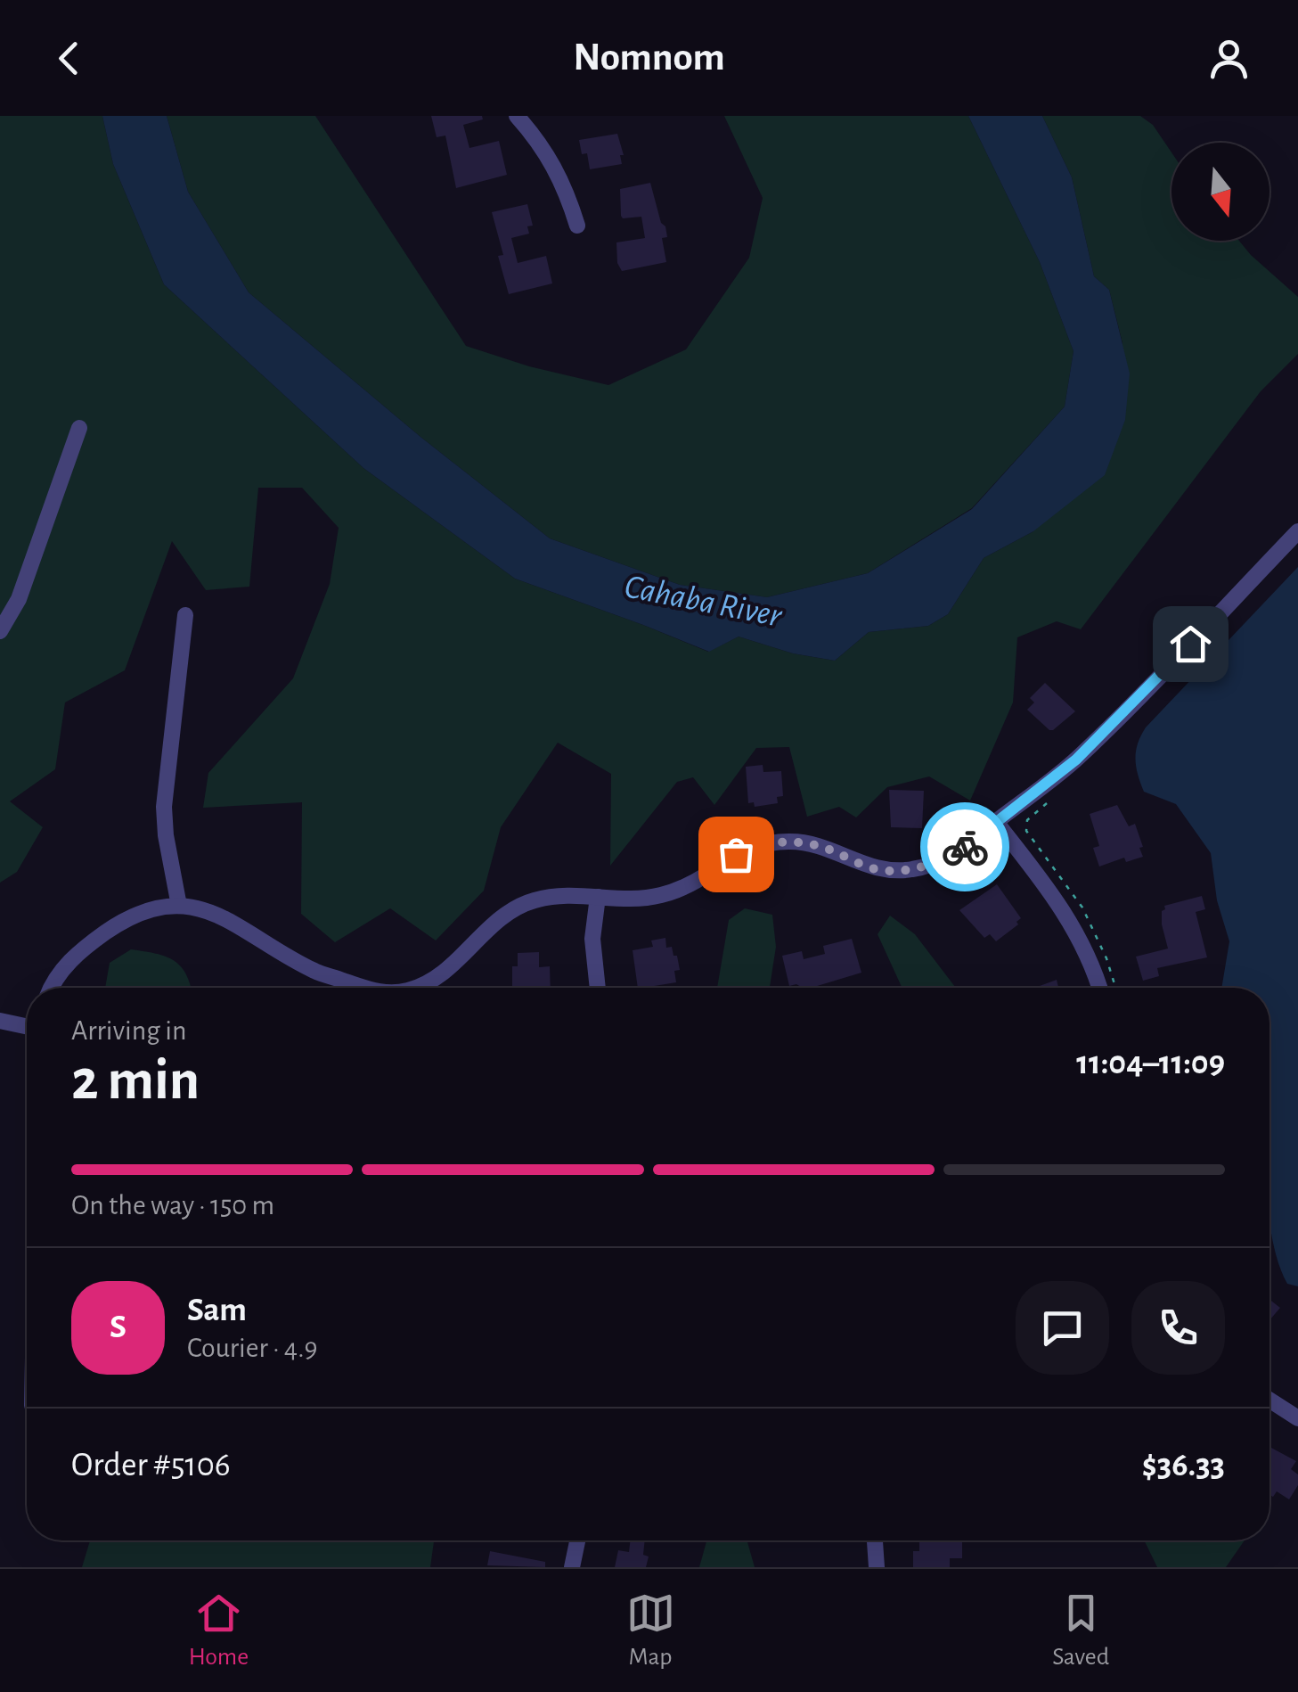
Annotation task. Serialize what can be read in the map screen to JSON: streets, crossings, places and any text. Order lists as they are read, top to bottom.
{
  "water": ["Cahaba River"],
  "north": "bottom",
  "page": {
    "header": "Nomnom",
    "heading": ["2 min", "Arriving in", "11:04–11:09"],
    "panel": [
      "Sam",
      "Courier · 4.9",
      "Order #5106",
      "$36.33"
    ],
    "bar": "On the way · 150 m",
    "round": "S",
    "tabs": ["Home", "Map", "Saved"]
  }
}
